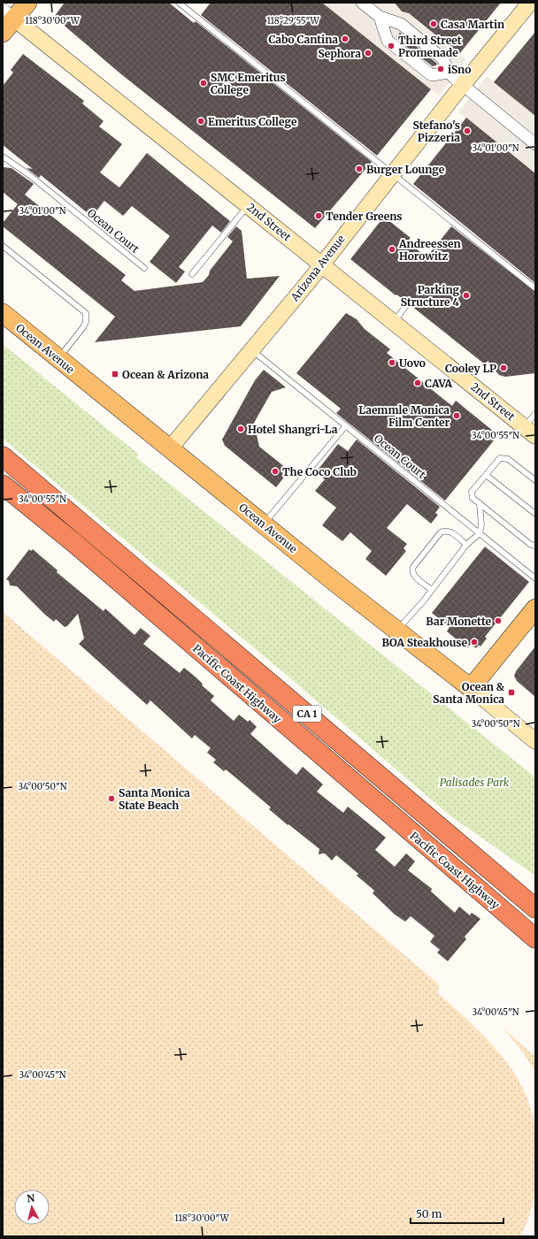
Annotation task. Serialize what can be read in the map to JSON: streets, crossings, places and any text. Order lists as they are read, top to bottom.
{
  "streets": {
    "highway": ["Pacific Coast Highway", "CA 1"],
    "main road": ["Ocean Avenue"],
    "street": ["2nd Street", "Arizona Avenue"],
    "lane": ["Ocean Court"]
  },
  "crossings": [
    ["2nd Street", "Arizona Avenue"],
    ["Ocean Court", "Arizona Avenue"],
    ["Arizona Avenue", "Ocean Avenue"]
  ],
  "parks": ["Palisades Park"],
  "places": {
    "other": [
      "Casa Martin",
      "Cabo Cantina",
      "Third Street Promenade",
      "Sephora",
      "iSno",
      "SMC Emeritus College",
      "Emeritus College",
      "Stefano's Pizzeria",
      "Burger Lounge",
      "Tender Greens",
      "Andreessen Horowitz",
      "Parking Structure 4",
      "Uovo",
      "Cooley LP",
      "CAVA",
      "Laemmle Monica Film Center",
      "Hotel Shangri-La",
      "The Coco Club",
      "Bar Monette",
      "BOA Steakhouse",
      "Santa Monica State Beach"
    ],
    "transit": ["Ocean & Arizona", "Ocean & Santa Monica"]
  },
  "scale_bar": "50 m",
  "north": "top",
  "coordinates": [
    "118°30'00\"W",
    "118°29'55\"W",
    "34°01'00\"N",
    "34°00'55\"N",
    "34°00'50\"N",
    "34°00'45\"N"
  ]
}
